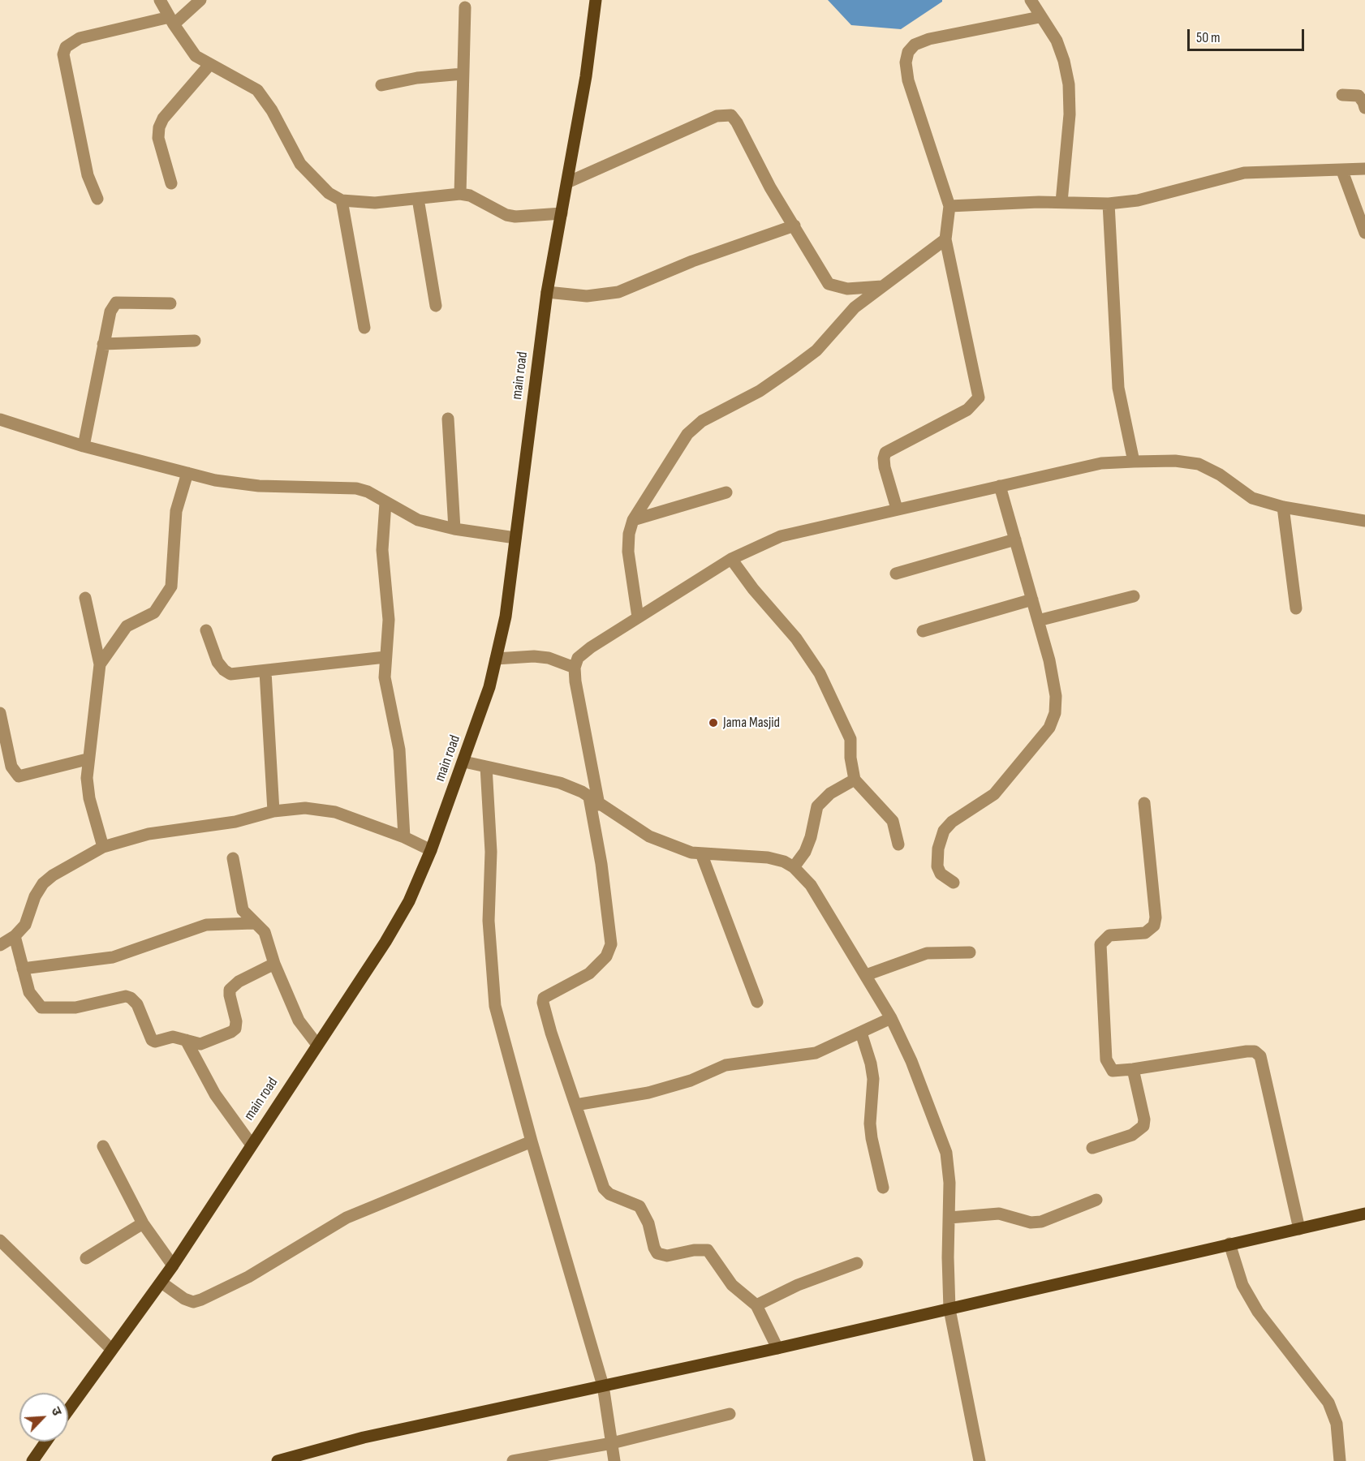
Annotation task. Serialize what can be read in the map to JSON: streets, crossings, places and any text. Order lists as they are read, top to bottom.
{
  "streets": {
    "main road": ["main road"]
  },
  "places": ["Jama Masjid"],
  "scale_bar": "50 m",
  "north": "top right"
}
